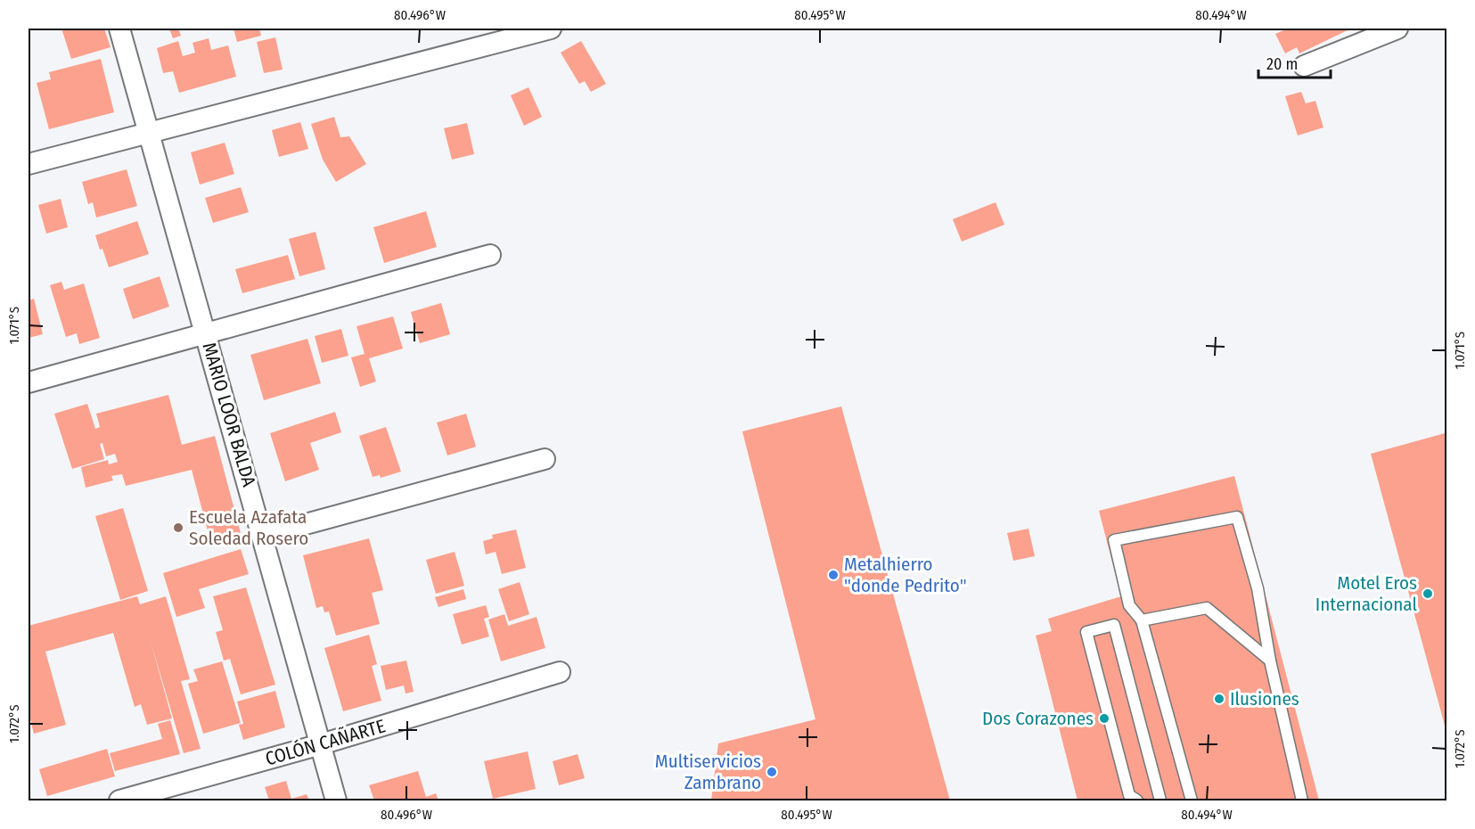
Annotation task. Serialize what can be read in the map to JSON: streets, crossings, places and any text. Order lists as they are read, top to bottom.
{
  "streets": {
    "street": ["MARIO LOOR BALDA", "COLÓN CAÑARTE"]
  },
  "crossings": [
    ["MARIO LOOR BALDA", "COLÓN CAÑARTE"]
  ],
  "places": [
    "Escuela Azafata Soledad Rosero",
    "Metalhierro \"donde Pedrito\"",
    "Motel Eros Internacional",
    "Ilusiones",
    "Dos Corazones",
    "Multiservicios Zambrano"
  ],
  "scale_bar": "20 m",
  "coordinates": [
    "80.496°W",
    "80.495°W",
    "80.494°W",
    "1.071°S",
    "1.072°S"
  ]
}
